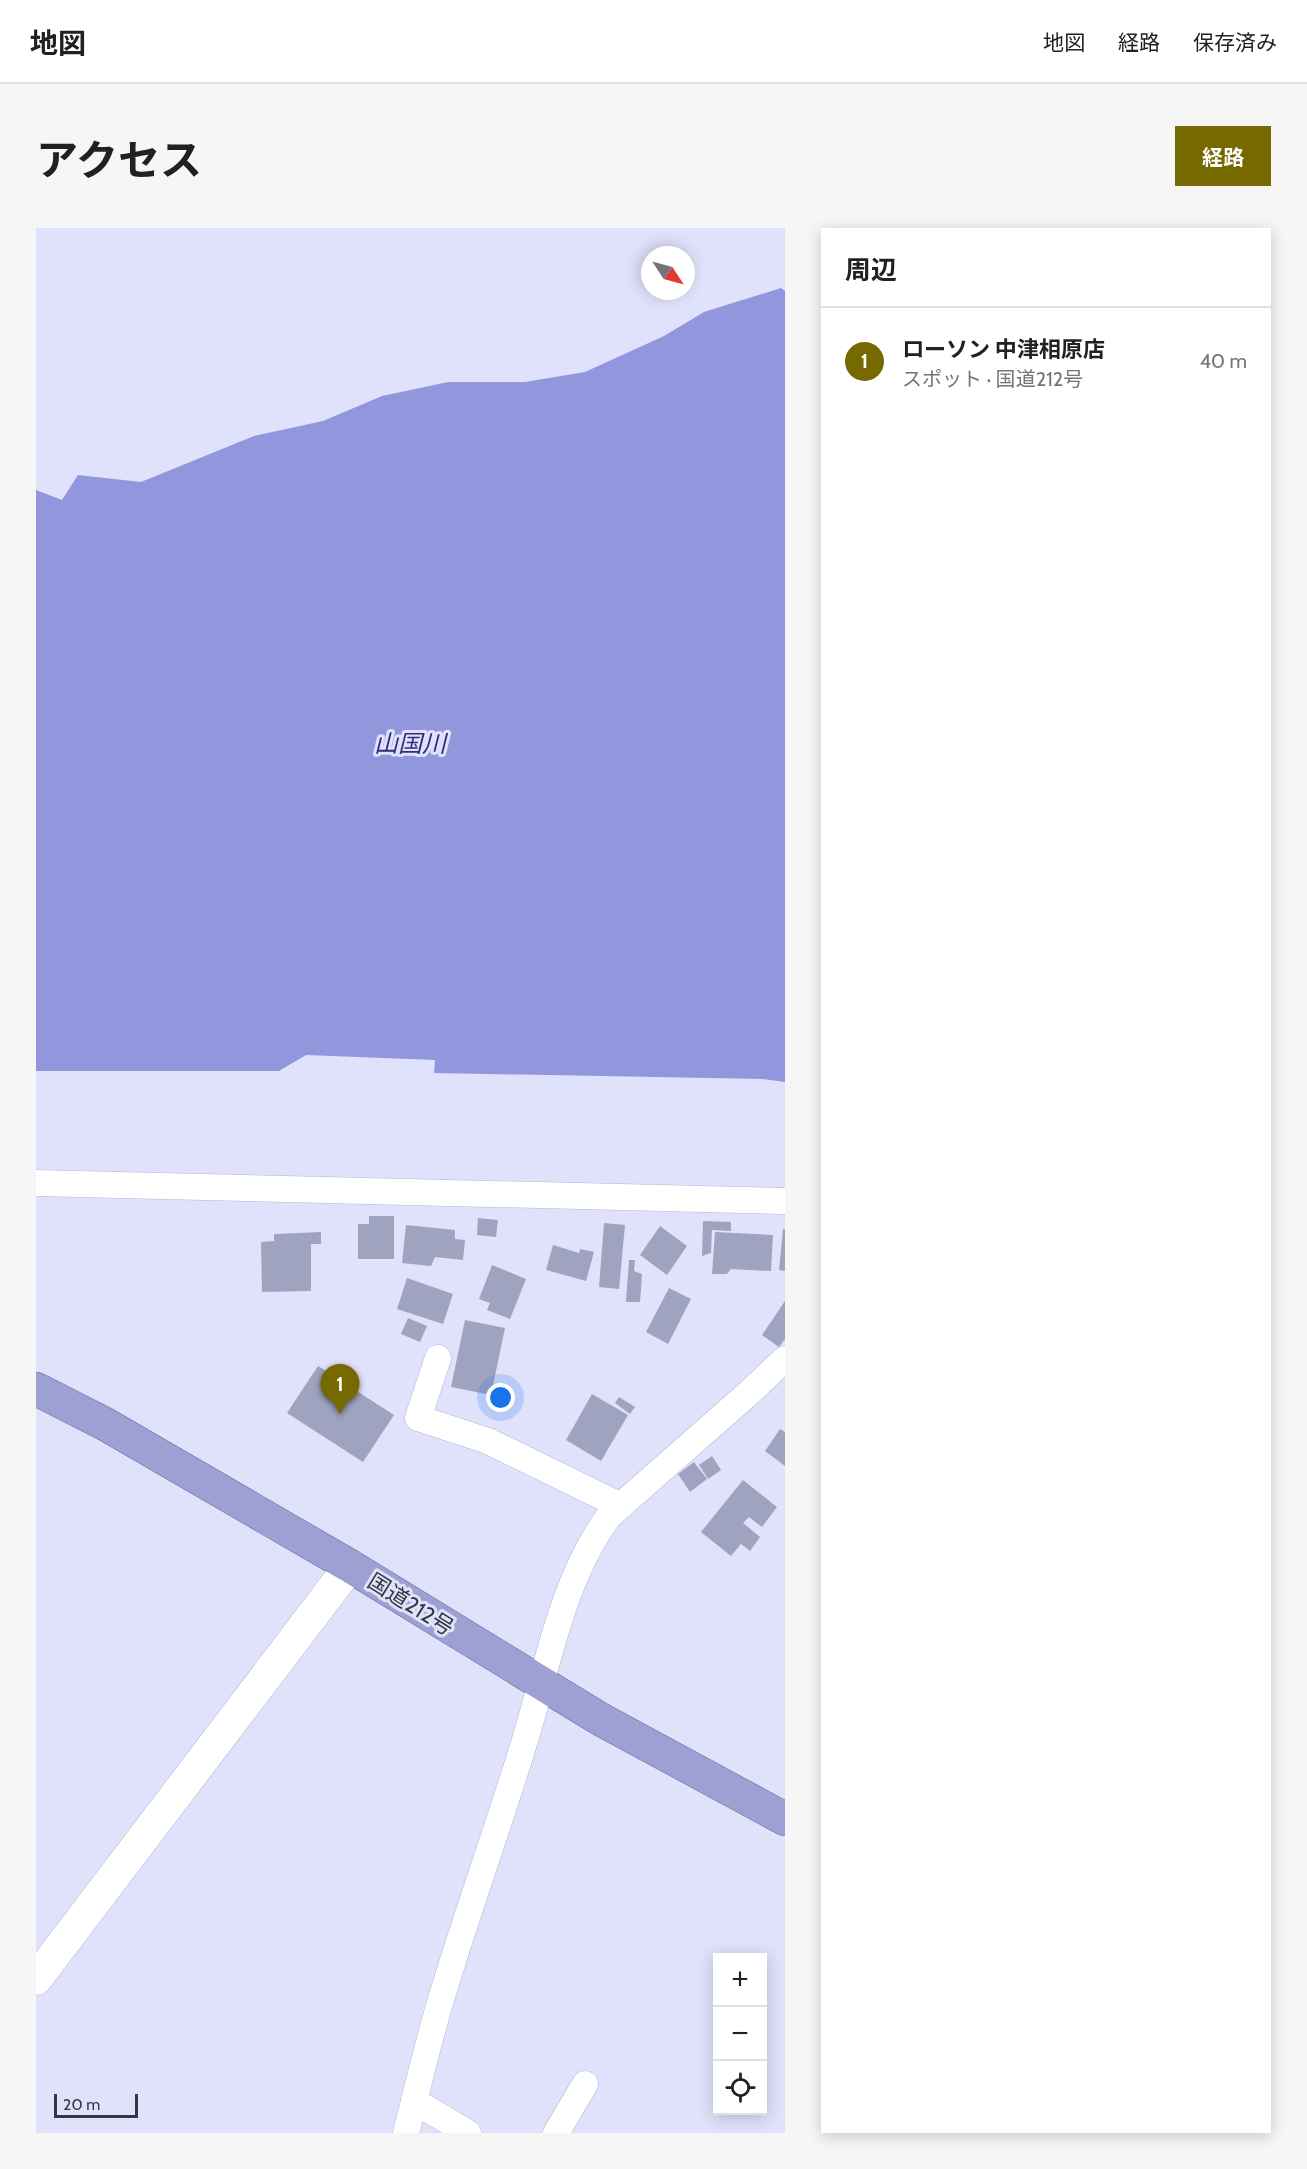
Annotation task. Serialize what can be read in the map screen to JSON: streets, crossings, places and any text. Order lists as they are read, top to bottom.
{
  "streets": {
    "highway": ["国道212号"]
  },
  "water": ["山国川"],
  "scale_bar": "20 m",
  "north": "bottom right",
  "page": {
    "header": "地図",
    "nav": ["地図", "経路", "保存済み"],
    "title": "アクセス",
    "buttons": "経路",
    "heading": "周辺",
    "list": [
      {
        "mark": "1",
        "name": "ローソン 中津相原店",
        "note": "スポット · 国道212号",
        "value": "40 m"
      }
    ],
    "pins": "1",
    "map_buttons": ["+", "−"],
    "scale": "20 m"
  }
}
